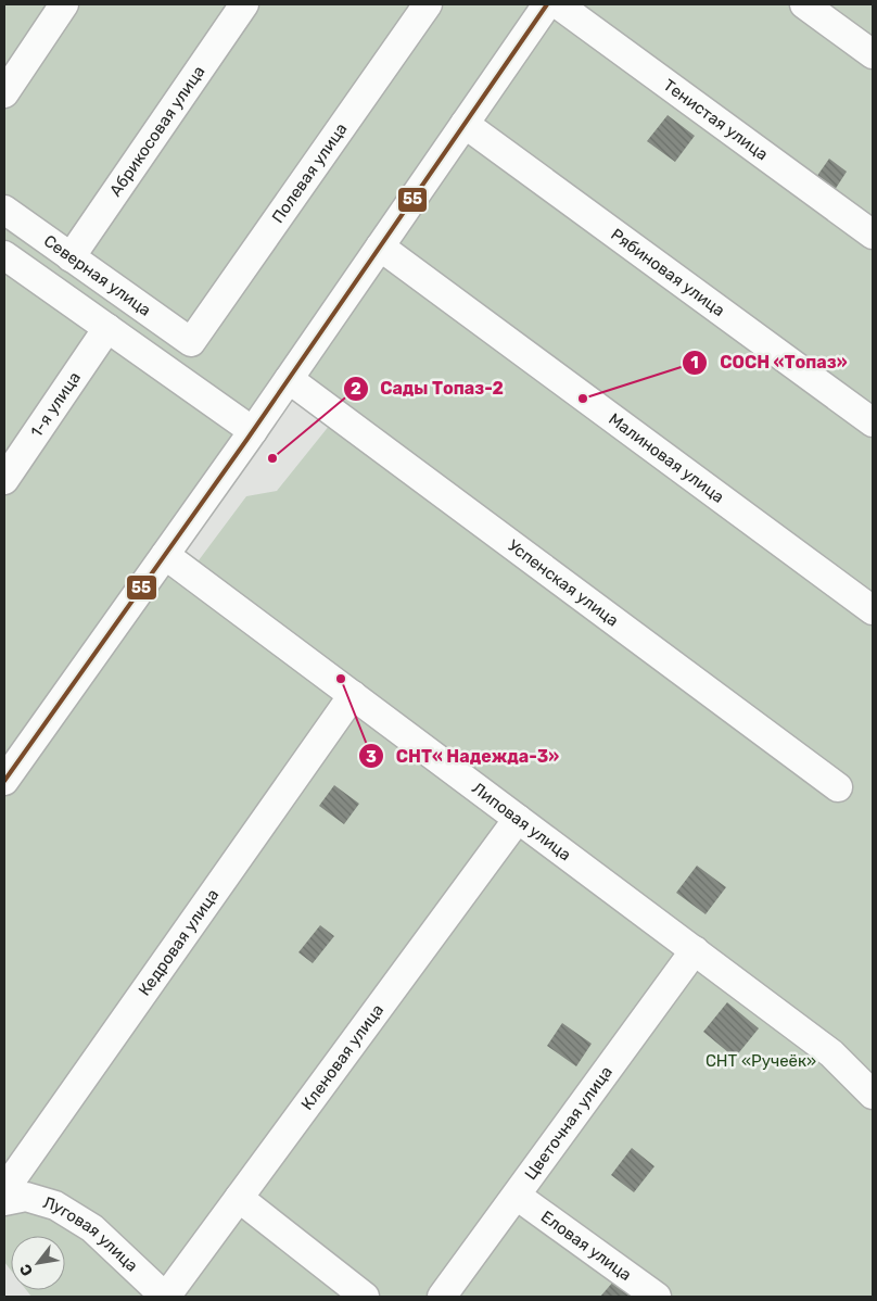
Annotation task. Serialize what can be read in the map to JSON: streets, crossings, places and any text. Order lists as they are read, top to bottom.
{
  "streets": {
    "street": [
      "Тенистая улица",
      "Абрикосовая улица",
      "Полевая улица",
      "Рябиновая улица",
      "Северная улица",
      "1-я улица",
      "Малиновая улица",
      "Успенская улица",
      "Липовая улица",
      "Кедровая улица",
      "Кленовая улица",
      "Цветочная улица",
      "Луговая улица",
      "Еловая улица"
    ]
  },
  "crossings": [
    ["Абрикосовая улица", "Северная улица"],
    ["Полевая улица", "Северная улица"],
    ["Липовая улица", "Кедровая улица"],
    ["Липовая улица", "Кленовая улица"],
    ["Липовая улица", "Цветочная улица"],
    ["Кленовая улица", "Луговая улица"],
    ["Цветочная улица", "Еловая улица"]
  ],
  "parks": ["СНТ «Ручеёк»"],
  "places": ["СОСН «Топаз»", "Сады Топаз-2", "СНТ« Надежда-3»"],
  "lines": ["transit line 55"],
  "north": "bottom left"
}
